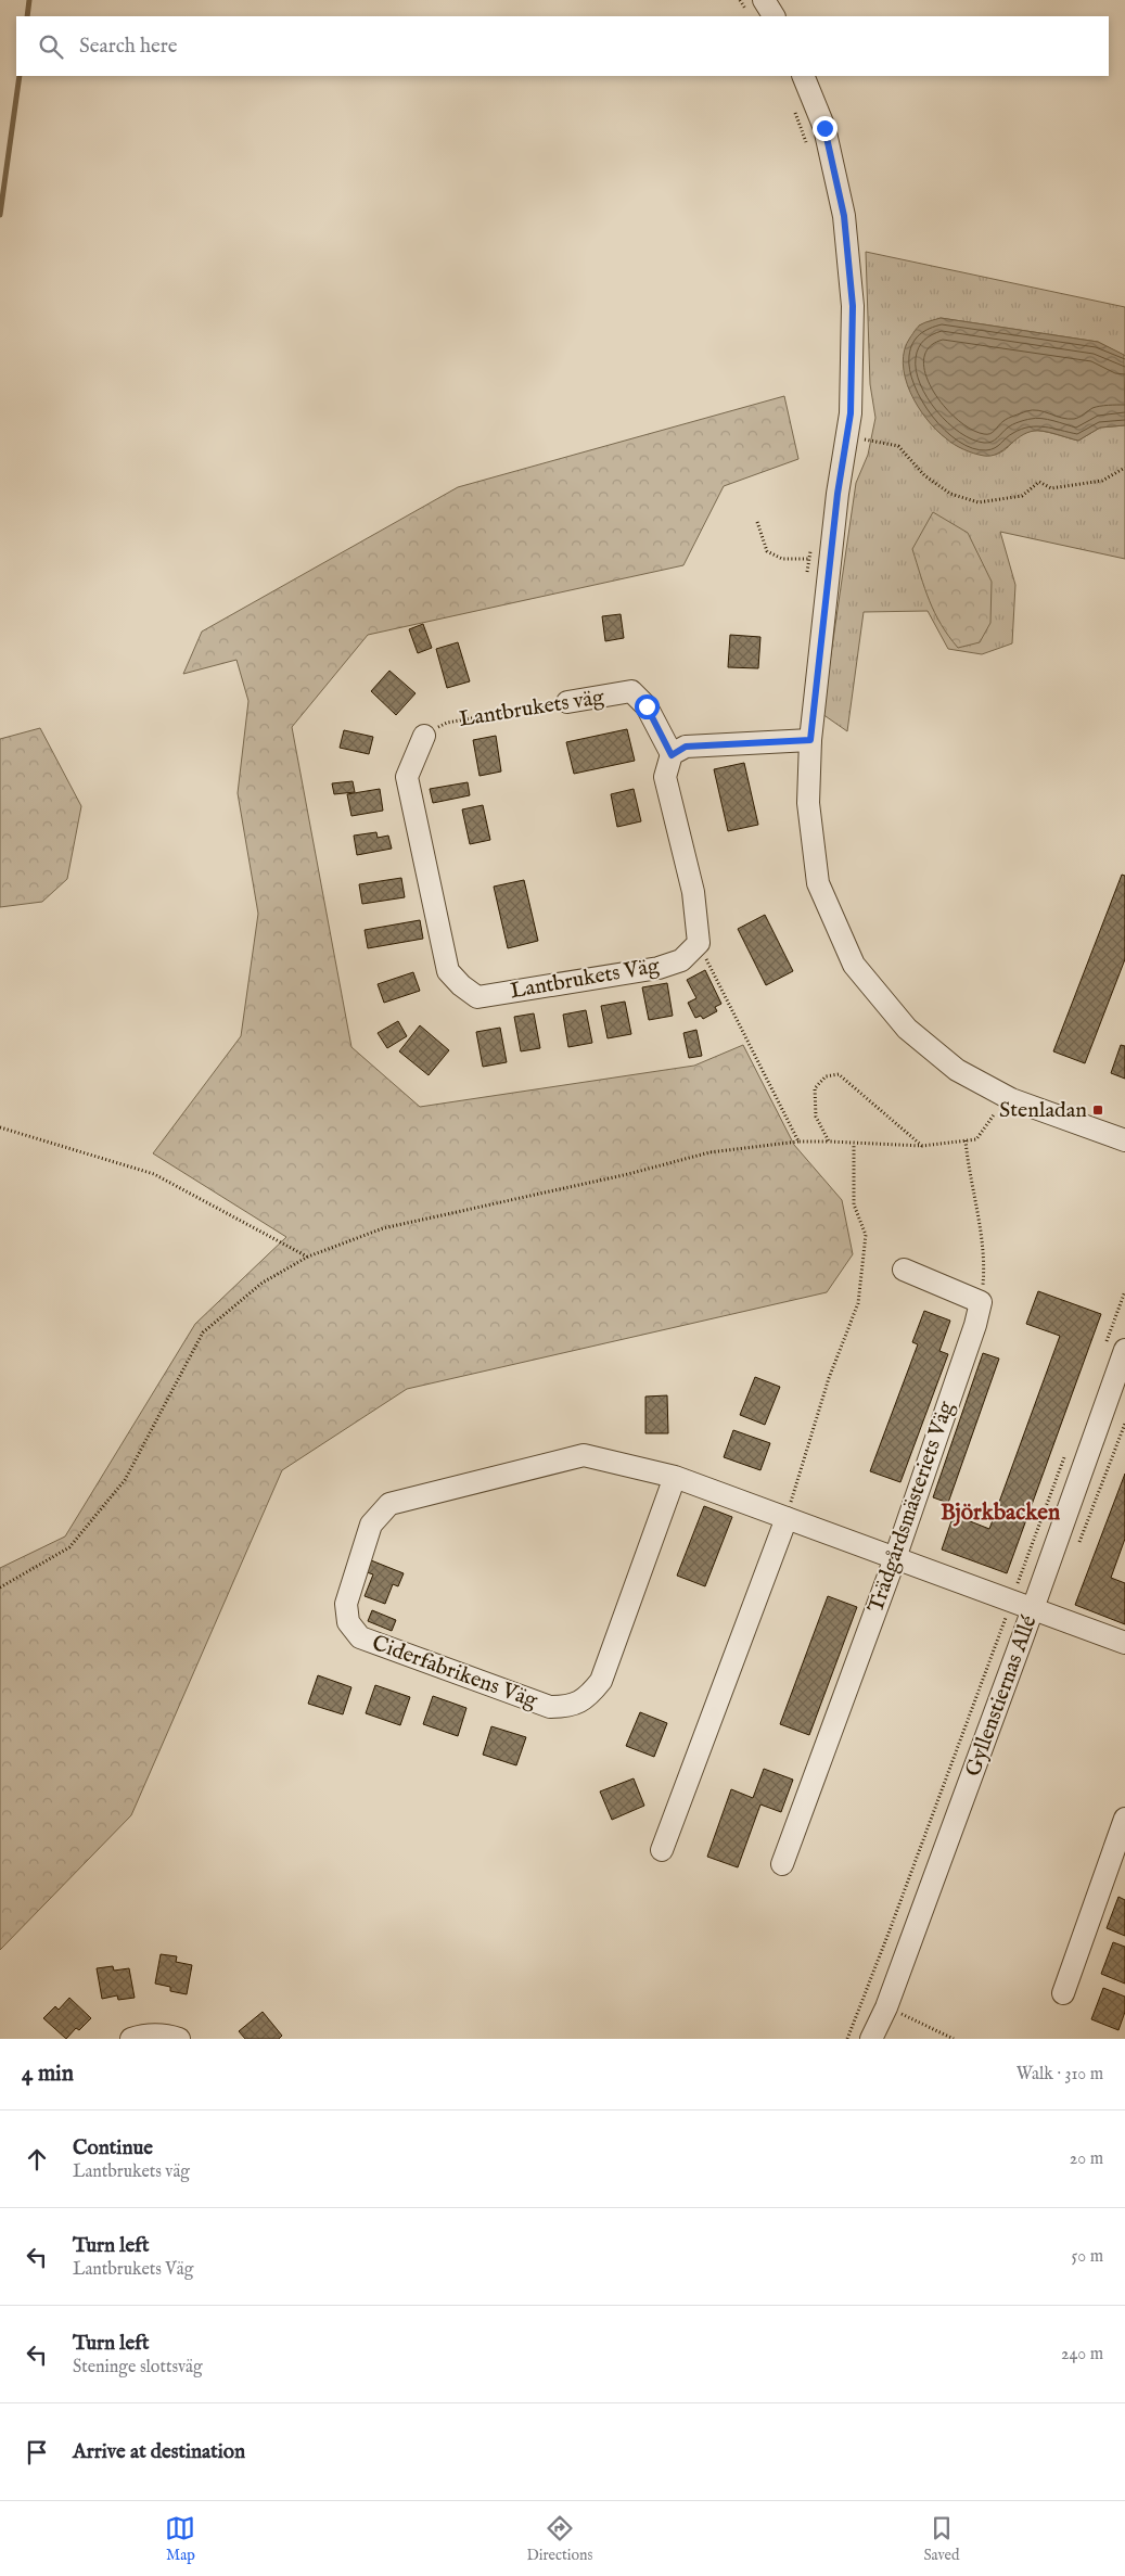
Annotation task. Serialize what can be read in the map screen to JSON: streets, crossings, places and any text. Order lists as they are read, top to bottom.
{
  "streets": {
    "street": [
      "Lantbrukets väg",
      "Lantbrukets Väg",
      "Trädgårdsmästeriets Väg",
      "Ciderfabrikens Väg",
      "Gyllenstiernas Allé"
    ]
  },
  "crossings": [
    ["Lantbrukets väg", "Lantbrukets Väg"],
    ["Trädgårdsmästeriets Väg", "Ciderfabrikens Väg"],
    ["Ciderfabrikens Väg", "Gyllenstiernas Allé"]
  ],
  "districts": ["Björkbacken"],
  "places": {
    "transit": ["Stenladan"]
  },
  "page": {
    "search": "Search here",
    "heading": ["4 min", "Walk · 310 m"],
    "list": [
      ["Continue", "Lantbrukets väg", "20 m"],
      ["Turn left", "Lantbrukets Väg", "50 m"],
      ["Turn left", "Steninge slottsväg", "240 m"],
      "Arrive at destination"
    ],
    "nav": ["Map", "Directions", "Saved"]
  }
}
